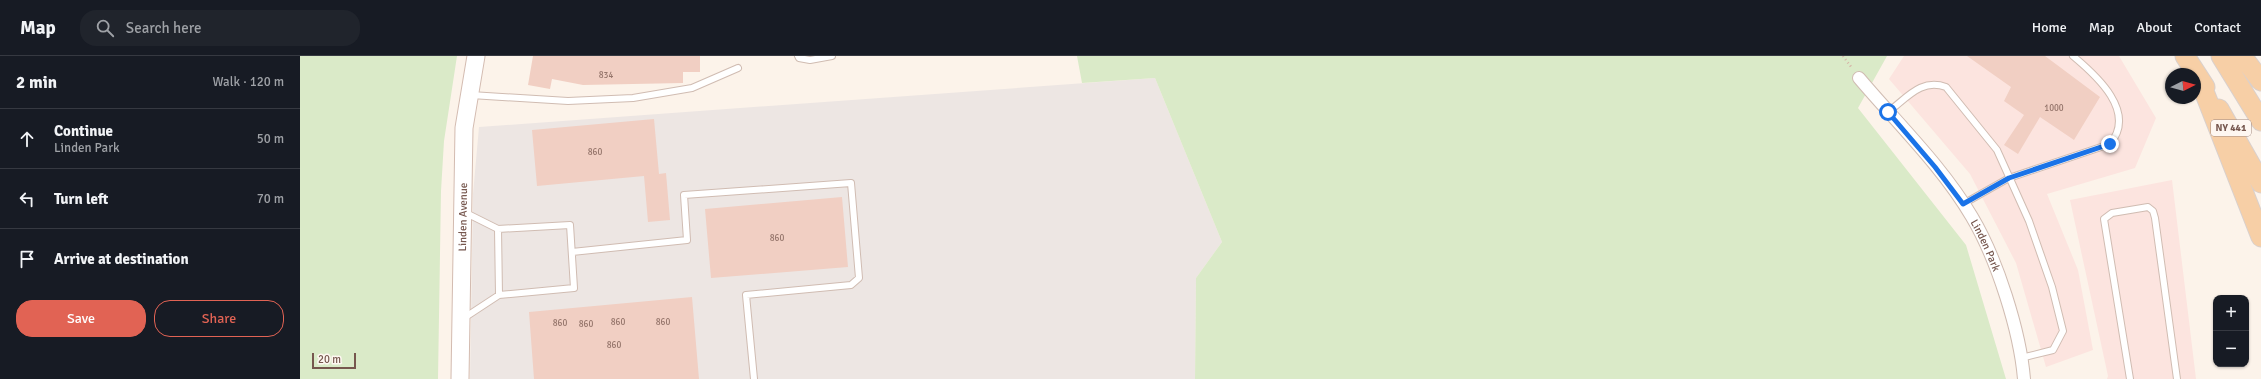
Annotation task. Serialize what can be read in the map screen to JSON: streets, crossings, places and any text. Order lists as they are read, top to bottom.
{
  "streets": {
    "main road": ["NY 441", "Linden Avenue"],
    "street": ["Linden Park"]
  },
  "house_numbers": [
    "834",
    "1000",
    "860",
    "860",
    "860",
    "860",
    "860",
    "860",
    "860"
  ],
  "scale_bar": "20 m",
  "north": "right",
  "page": {
    "header": "Map",
    "search": "Search here",
    "nav": [
      "Home",
      "Map",
      "About",
      "Contact"
    ],
    "heading": ["2 min", "Walk · 120 m"],
    "list": [
      ["Continue", "Linden Park", "50 m"],
      ["Turn left", "70 m"],
      "Arrive at destination"
    ],
    "buttons": ["Save", "Share"],
    "map_buttons": ["+", "−"],
    "scale": "20 m"
  }
}
